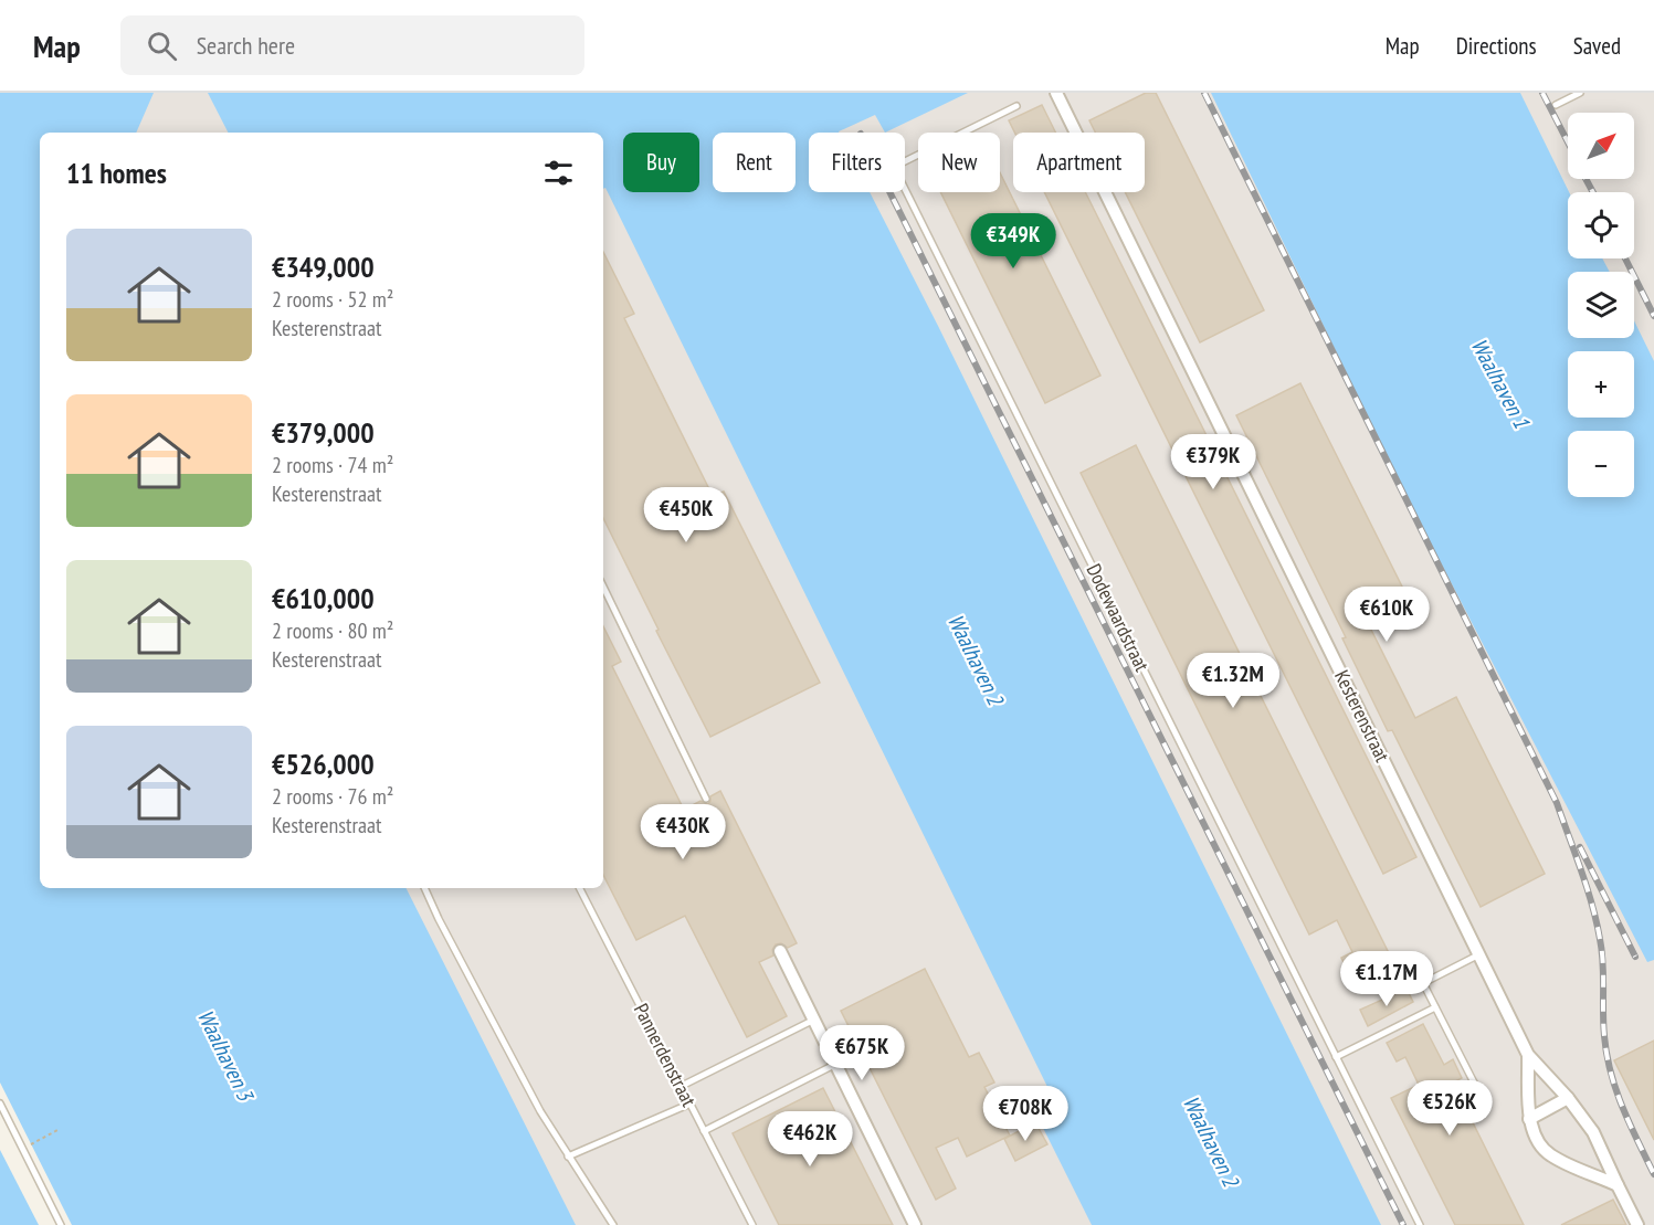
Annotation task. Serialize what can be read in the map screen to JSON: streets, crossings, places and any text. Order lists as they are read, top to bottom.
{
  "streets": {
    "street": ["Kesterenstraat"],
    "lane": ["Dodewaardstraat", "Pannerdenstraat"]
  },
  "water": ["Waalhaven 1", "Waalhaven 2", "Waalhaven 3"],
  "north": "top right",
  "page": {
    "header": "Map",
    "search": "Search here",
    "nav": ["Map", "Directions", "Saved"],
    "map_buttons": ["+", "−"],
    "chip": [
      "Buy",
      "Rent",
      "Filters",
      "New",
      "Apartment"
    ],
    "heading": "11 homes",
    "list": [
      {
        "name": "€349,000",
        "note": "2 rooms · 52 m² · Kesterenstraat"
      },
      {
        "name": "€379,000",
        "note": "2 rooms · 74 m² · Kesterenstraat"
      },
      {
        "name": "€610,000",
        "note": "2 rooms · 80 m² · Kesterenstraat"
      },
      {
        "name": "€526,000",
        "note": "2 rooms · 76 m² · Kesterenstraat"
      }
    ],
    "price": [
      "€349K",
      "€379K",
      "€450K",
      "€610K",
      "€1.32M",
      "€430K",
      "€1.17M",
      "€675K",
      "€526K",
      "€708K",
      "€462K"
    ]
  }
}
